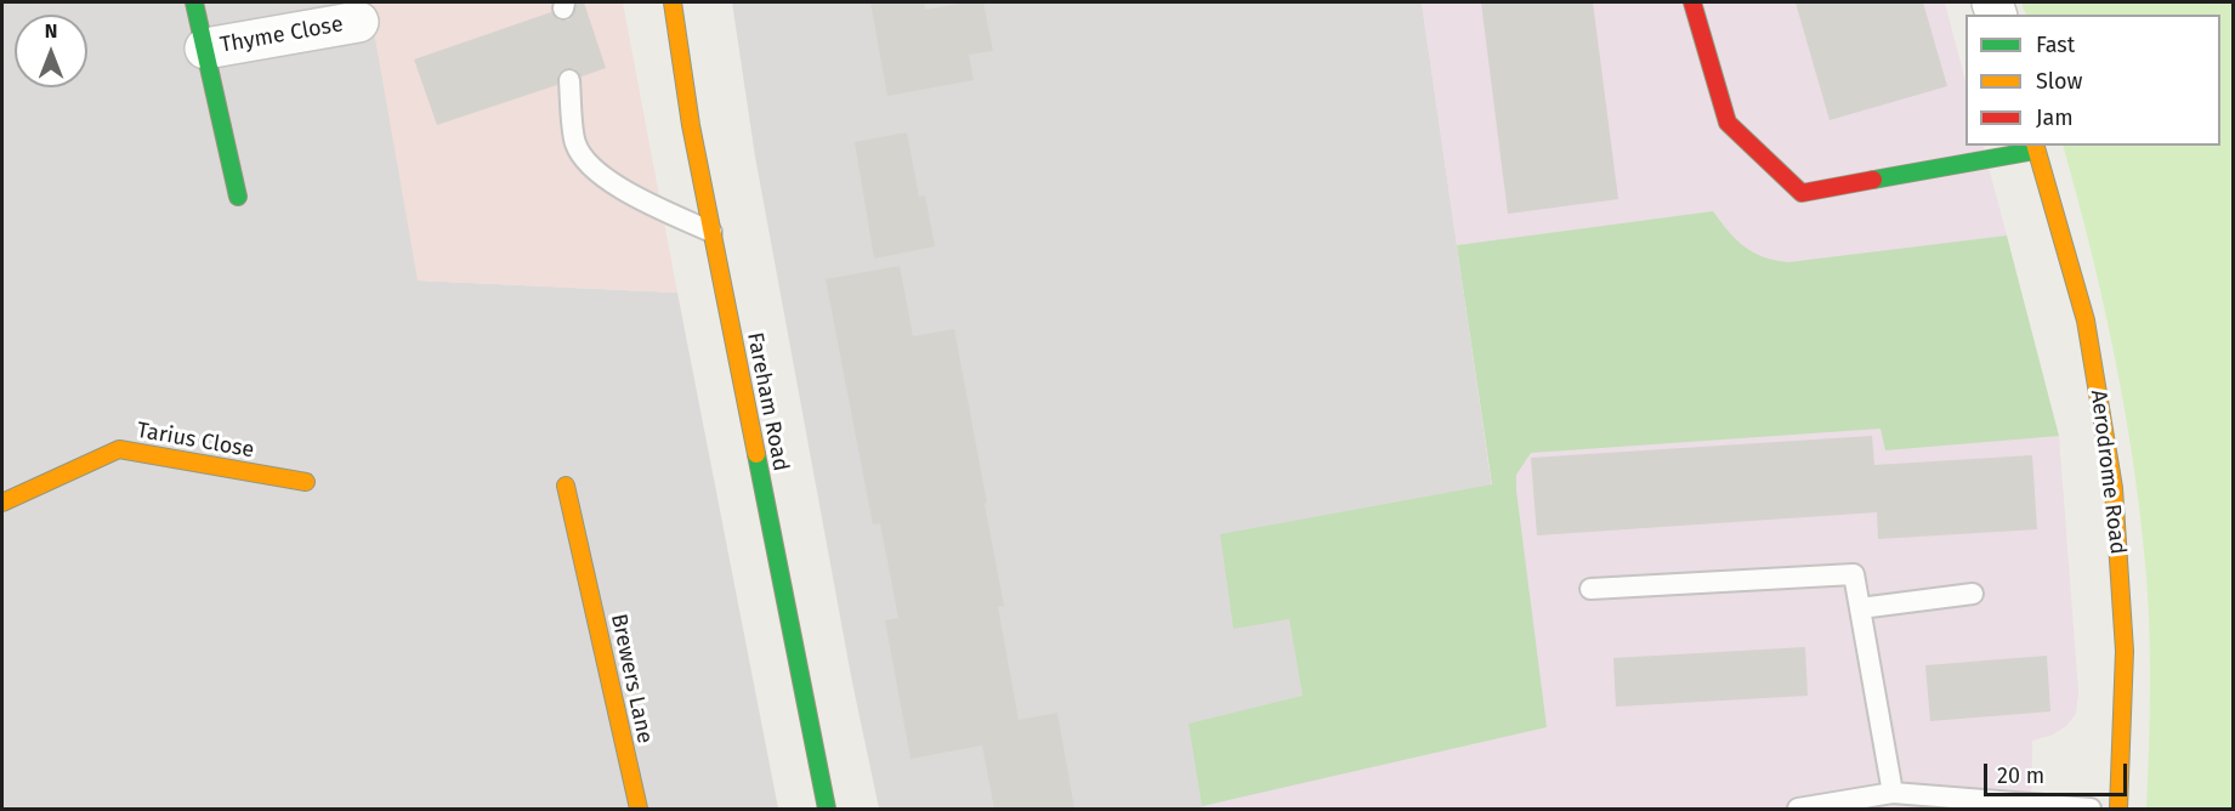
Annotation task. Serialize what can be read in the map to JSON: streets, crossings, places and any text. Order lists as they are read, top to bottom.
{
  "streets": {
    "street": [
      "Thyme Close",
      "Fareham Road",
      "Tarius Close",
      "Aerodrome Road",
      "Brewers Lane"
    ]
  },
  "legend": ["Fast", "Slow", "Jam"],
  "scale_bar": "20 m",
  "north": "top"
}
